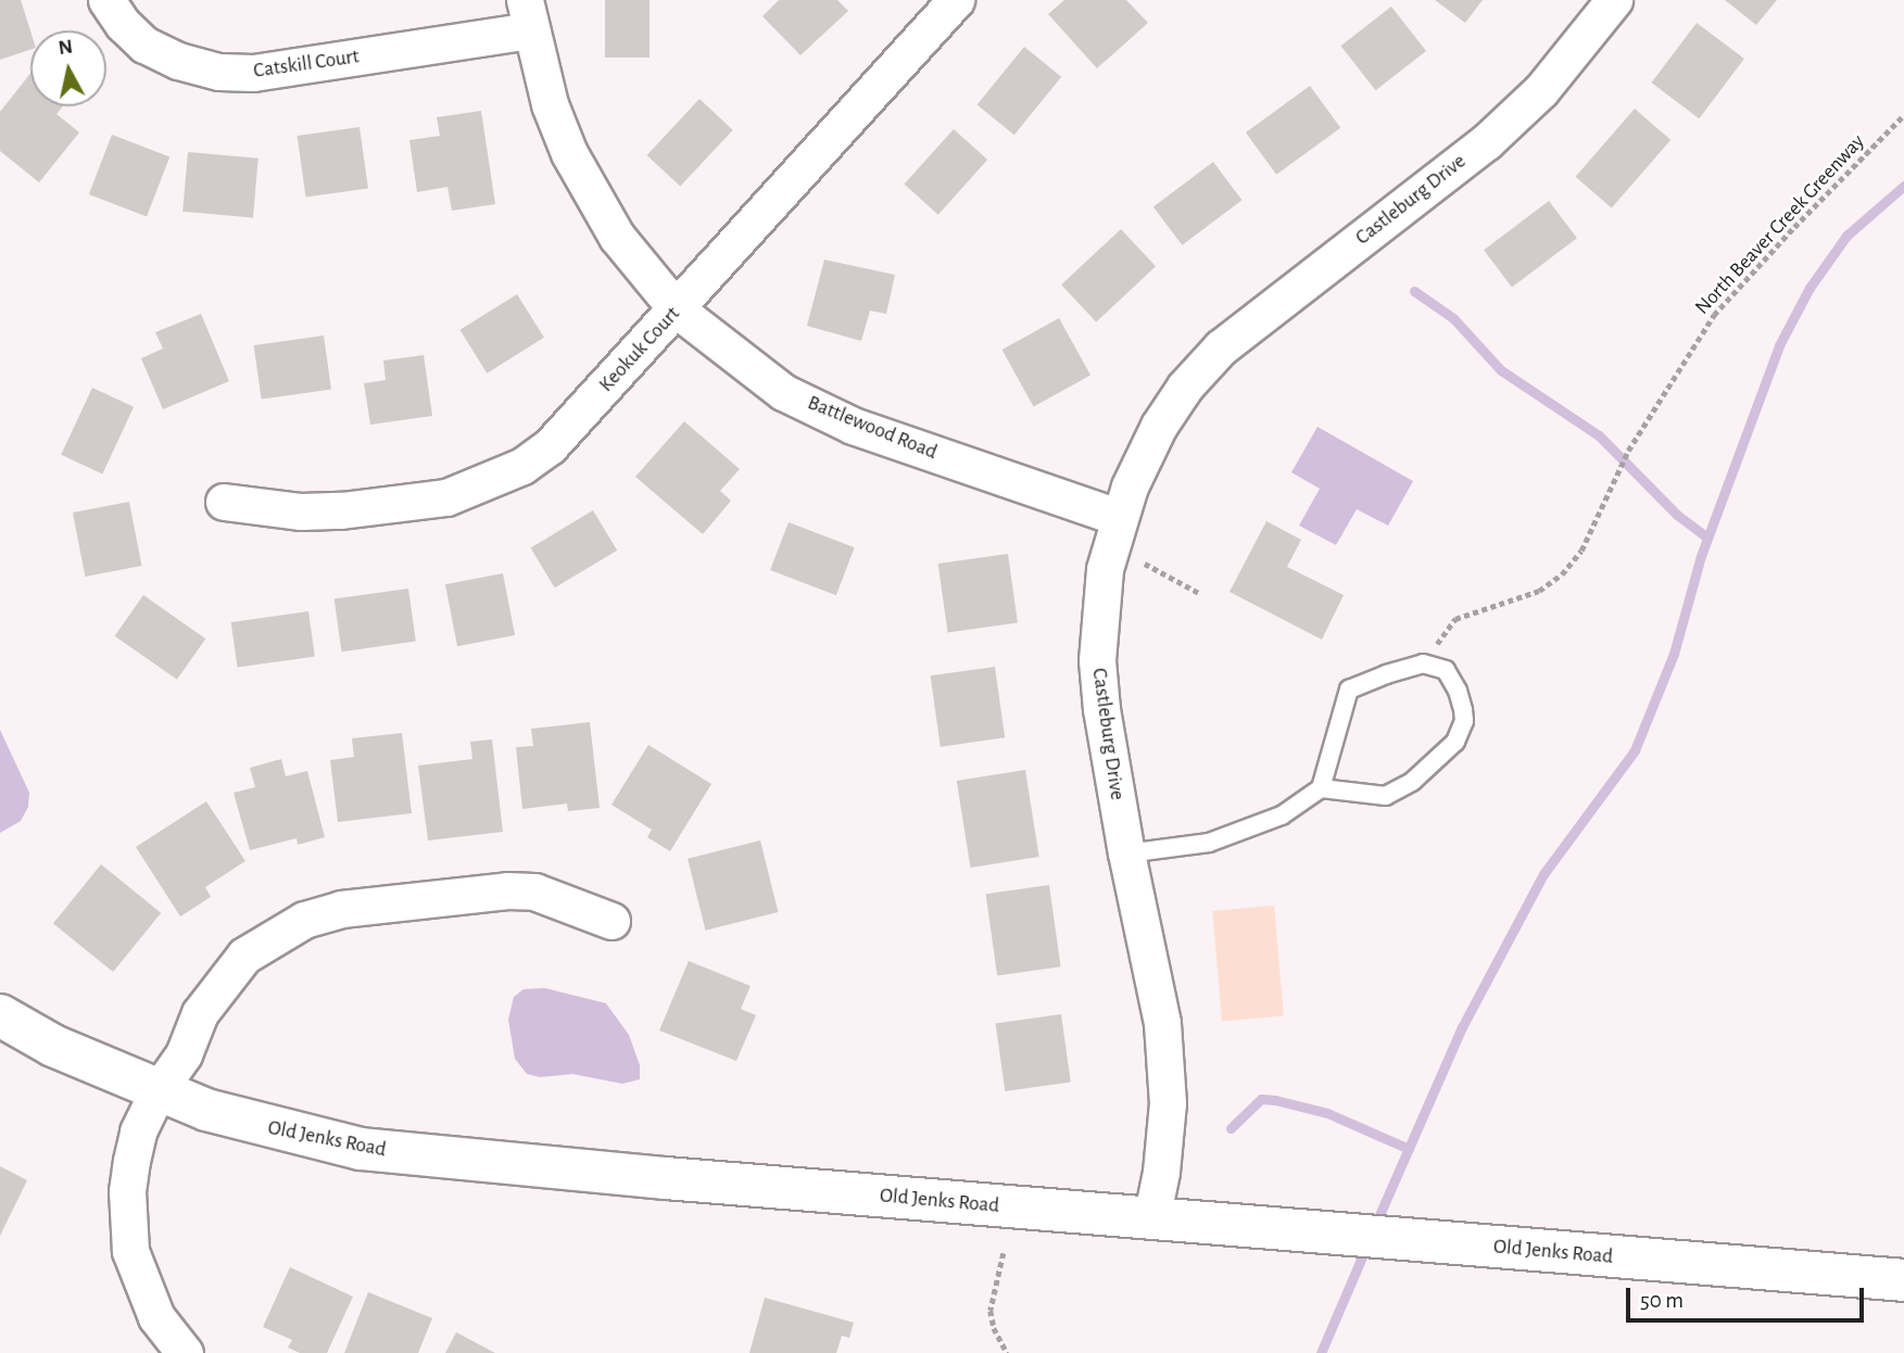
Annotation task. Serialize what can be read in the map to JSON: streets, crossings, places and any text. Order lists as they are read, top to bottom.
{
  "streets": {
    "street": [
      "Catskill Court",
      "Castleburg Drive",
      "Keokuk Court",
      "Battlewood Road",
      "Old Jenks Road"
    ],
    "path": ["North Beaver Creek Greenway"]
  },
  "crossings": [
    ["Catskill Court", "Battlewood Road"],
    ["Castleburg Drive", "Battlewood Road"],
    ["Castleburg Drive", "Old Jenks Road"],
    ["Keokuk Court", "Battlewood Road"]
  ],
  "scale_bar": "50 m",
  "north": "top"
}
